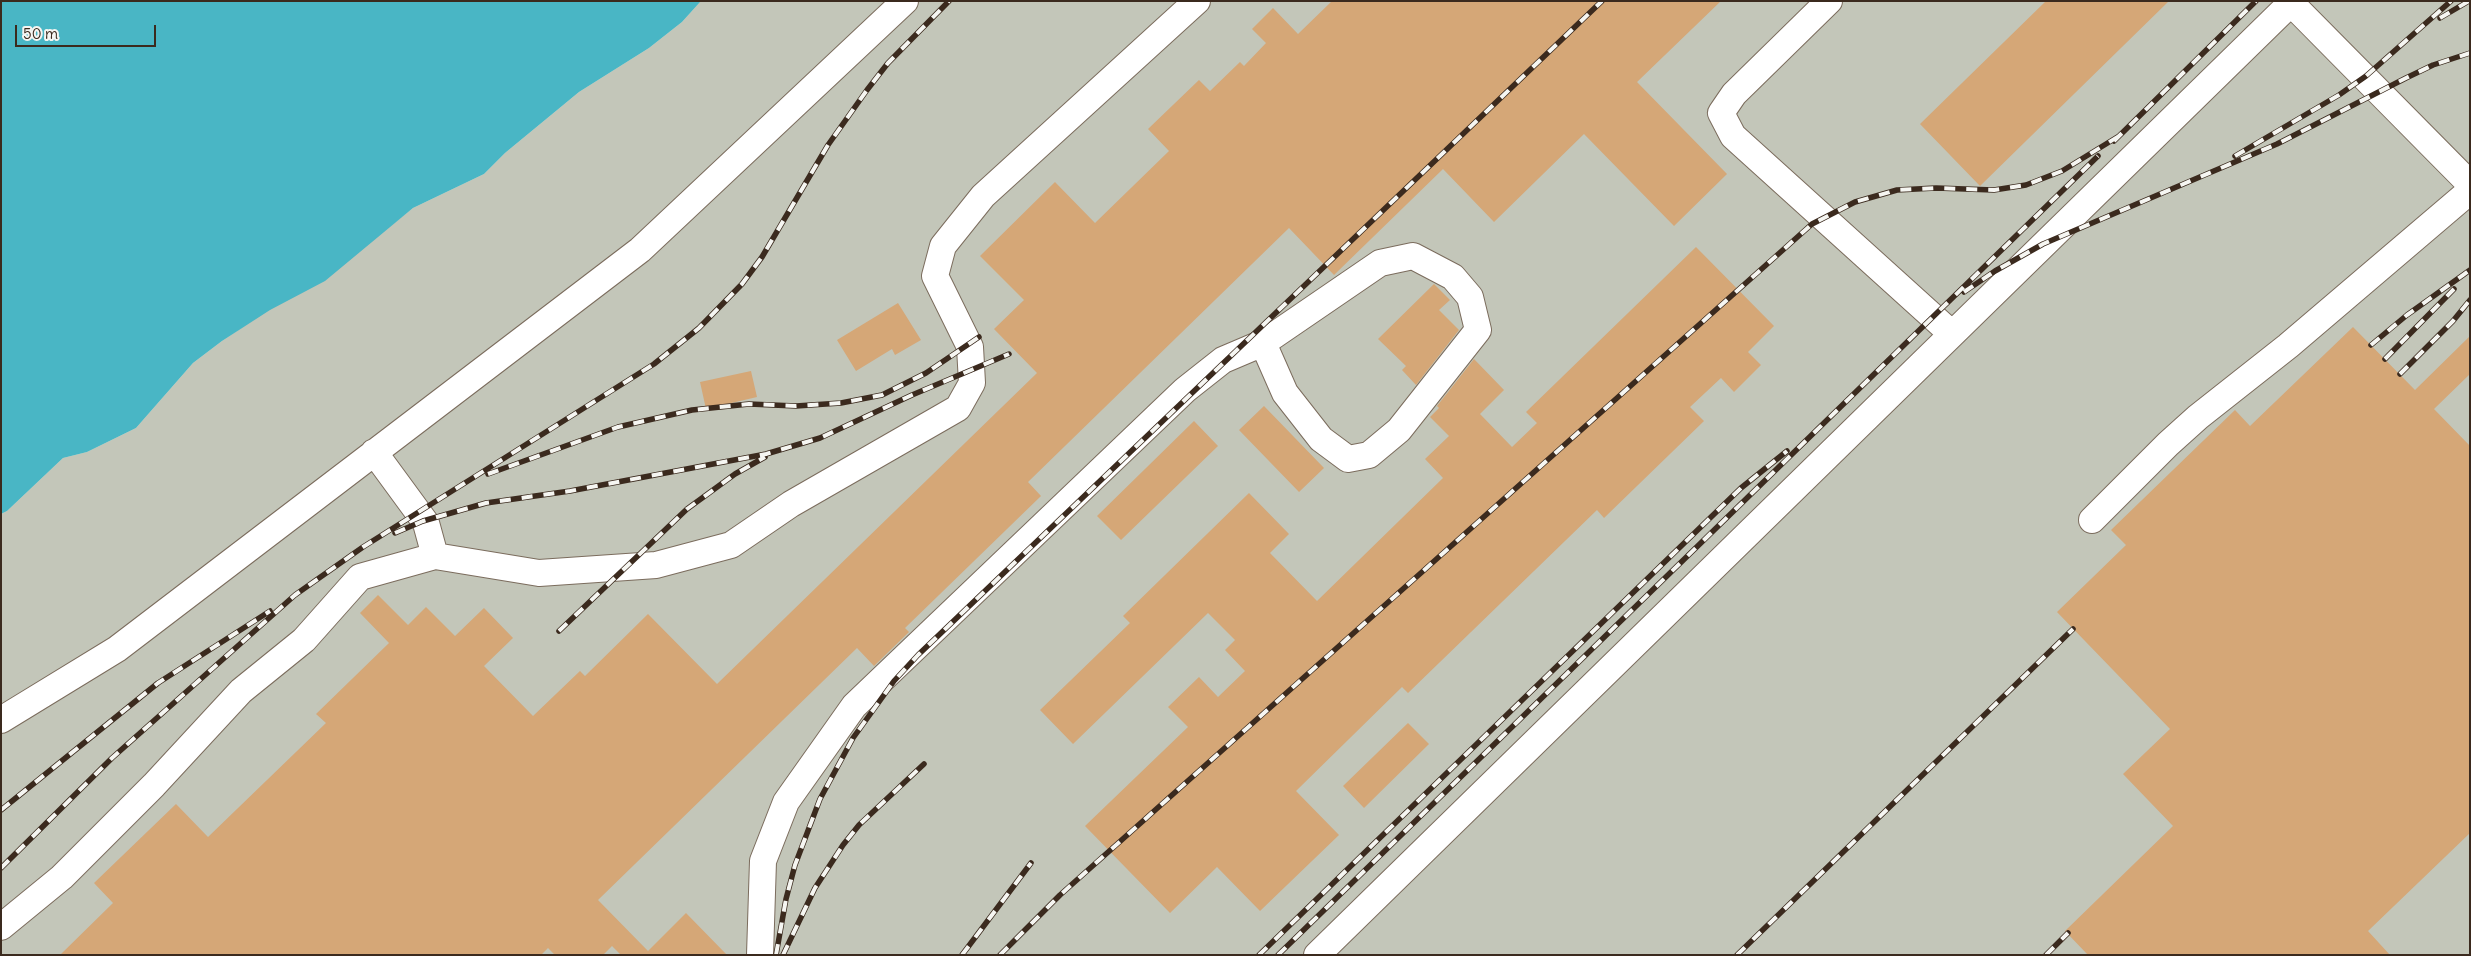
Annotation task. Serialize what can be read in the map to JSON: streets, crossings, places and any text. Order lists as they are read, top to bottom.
{
  "scale_bar": "50 m"
}
